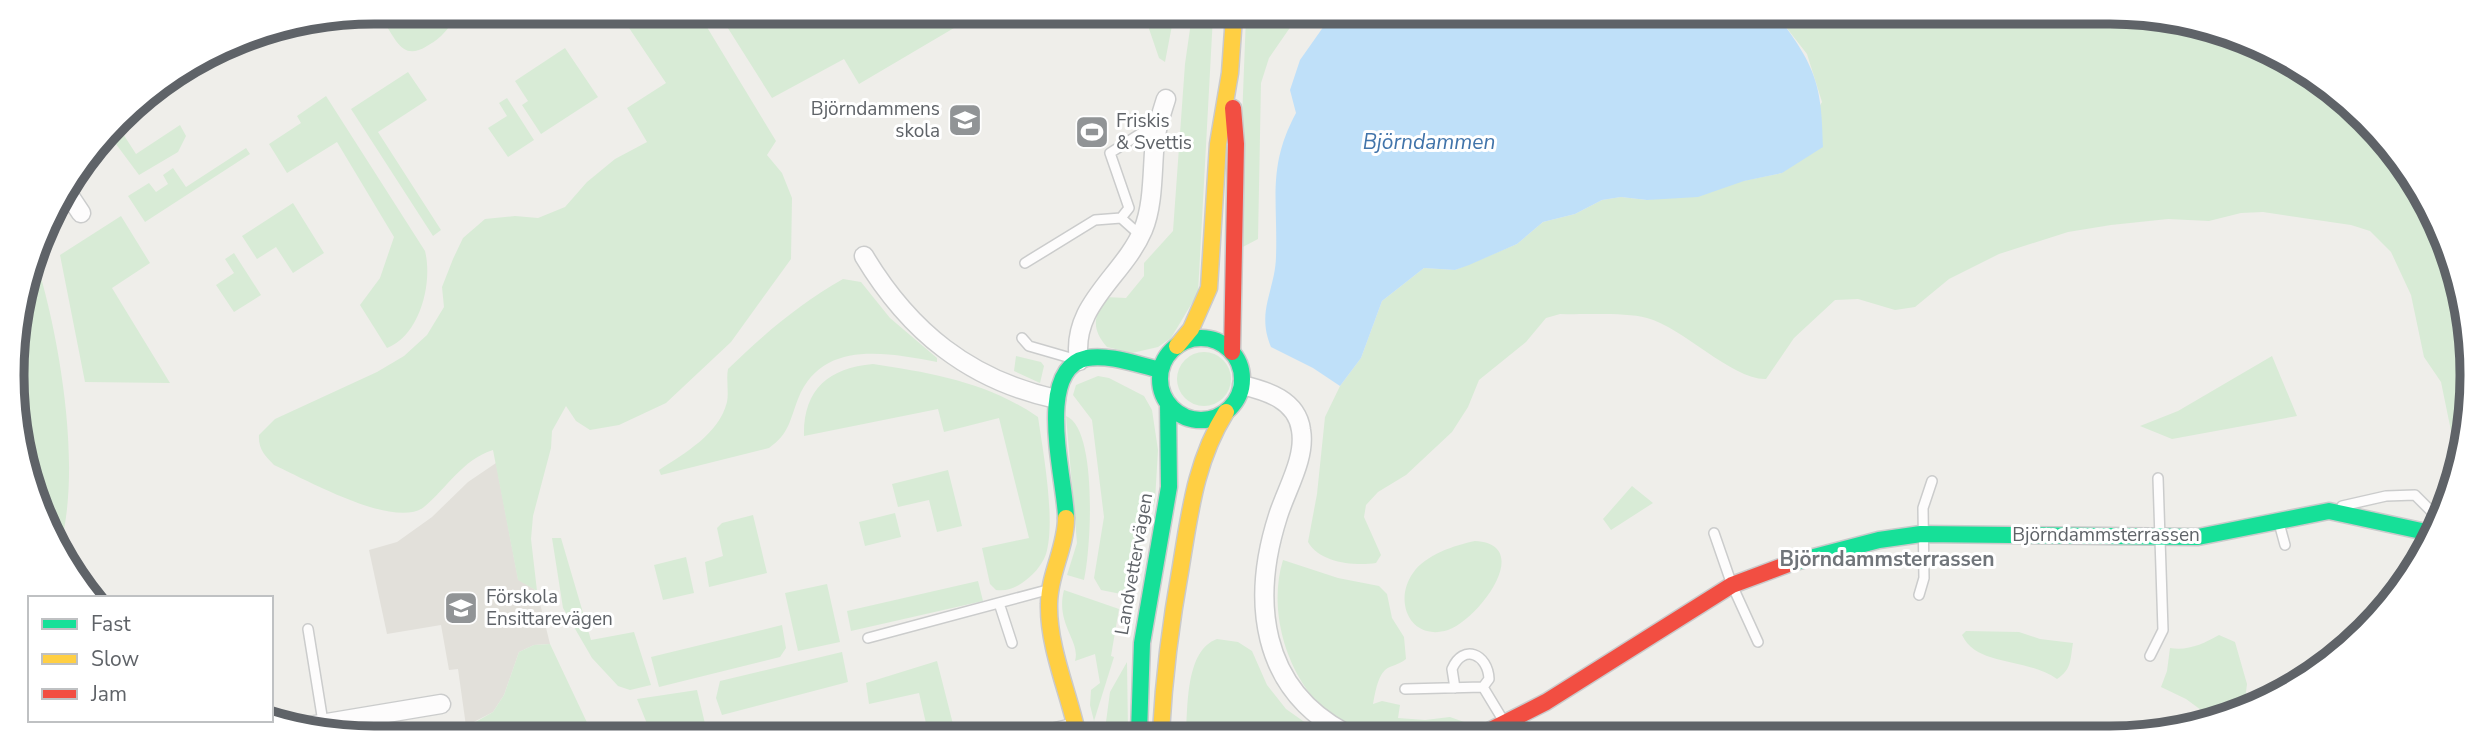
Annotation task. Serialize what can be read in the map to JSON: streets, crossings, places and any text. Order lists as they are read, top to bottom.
{
  "streets": {
    "street": ["Björndammsterrassen", "Landvettervägen"]
  },
  "districts": ["Björndammsterrassen"],
  "water": ["Björndammen"],
  "places": {
    "school or university": ["Björndammens skola", "Förskola Ensittarevägen"],
    "sports": ["Friskis & Svettis"]
  },
  "legend": ["Fast", "Slow", "Jam"]
}
